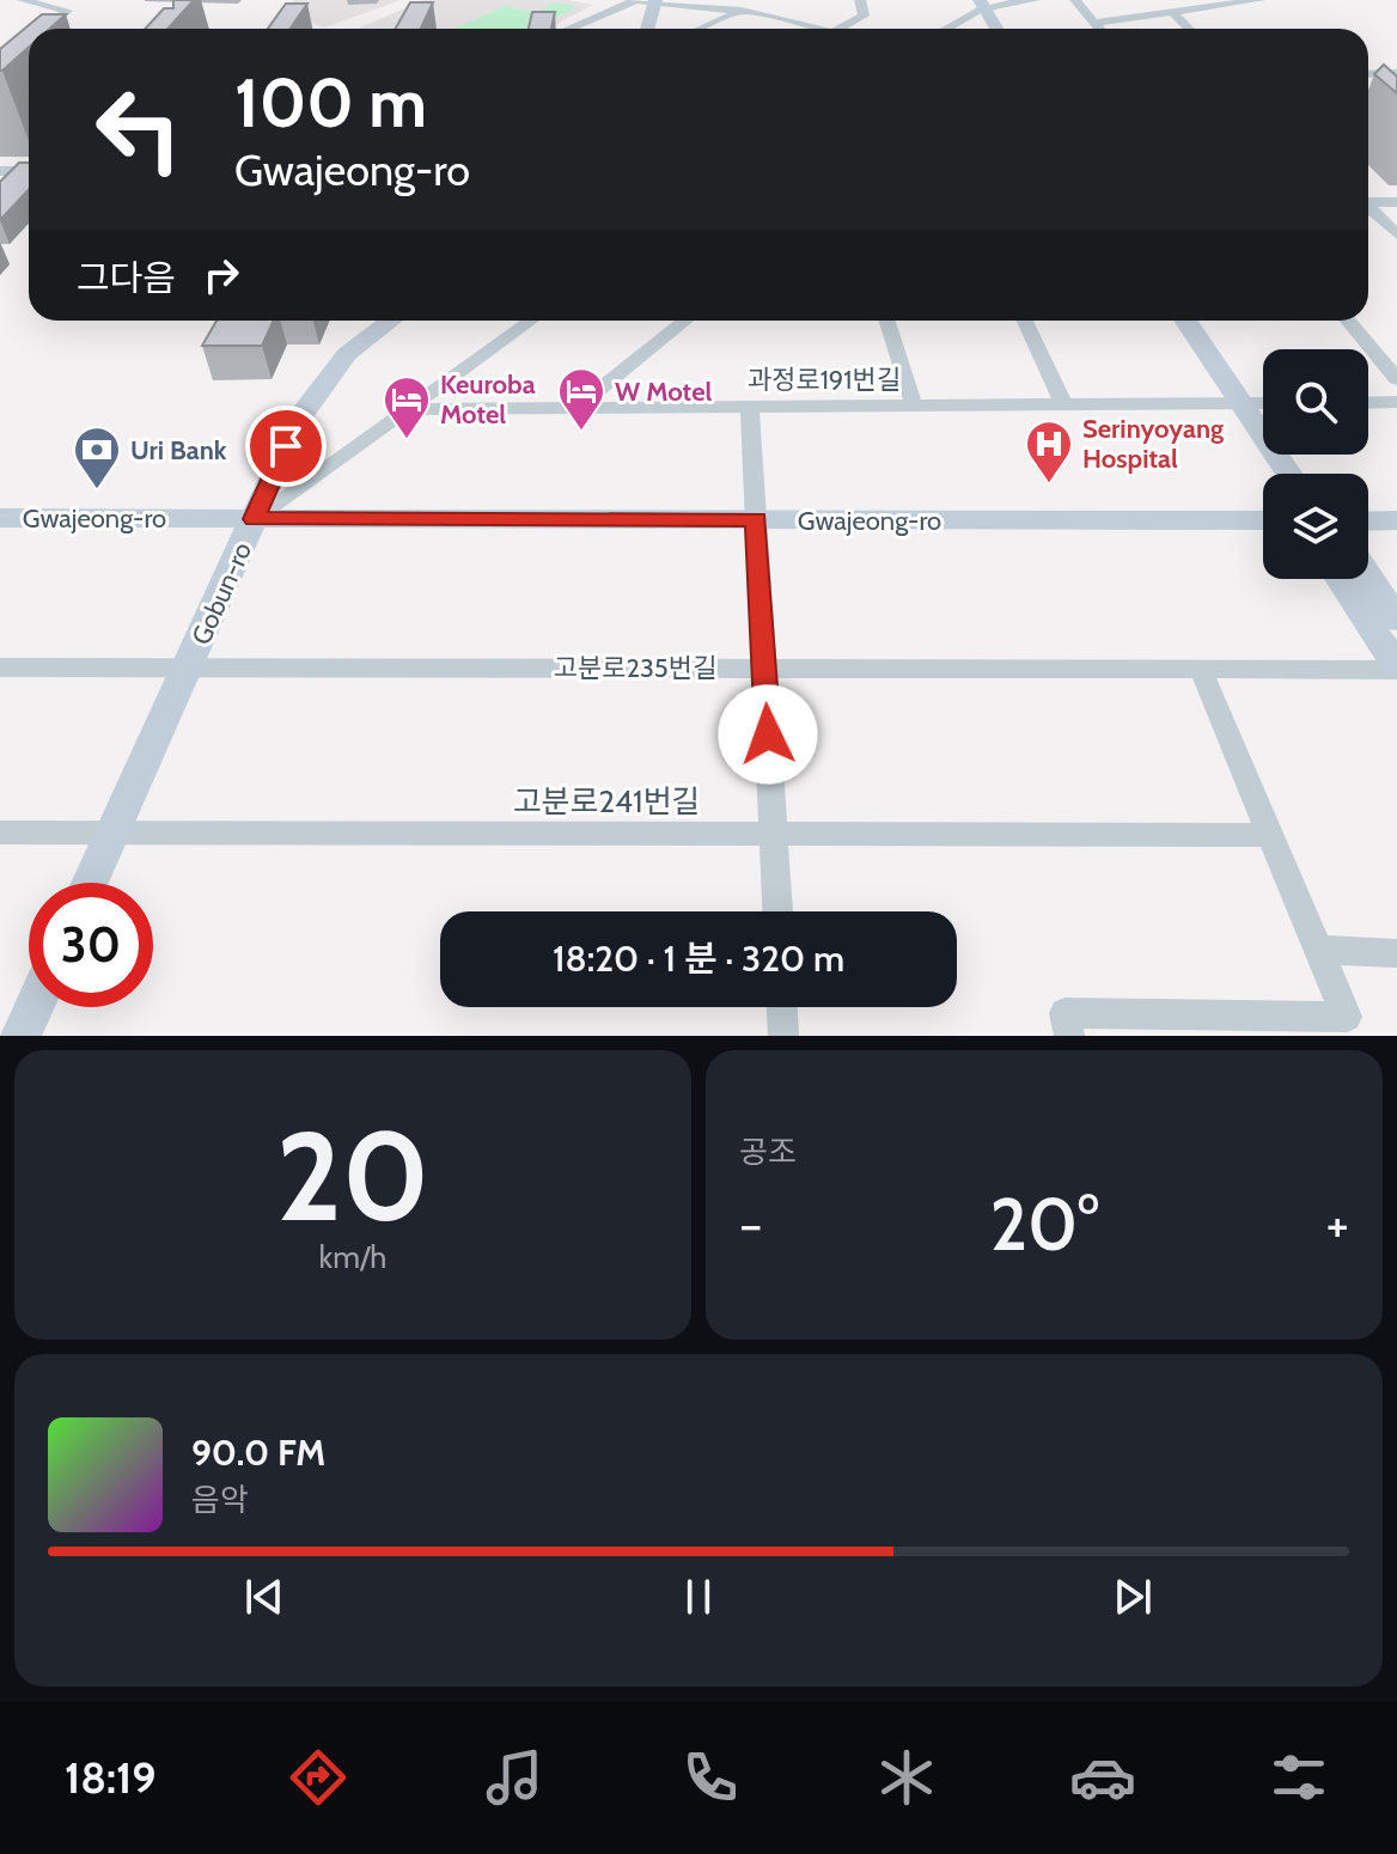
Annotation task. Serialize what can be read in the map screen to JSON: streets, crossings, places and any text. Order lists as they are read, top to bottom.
{
  "streets": {
    "main road": ["Gwajeong-ro", "Gobun-ro"],
    "street": ["과정로191번길", "고분로235번길", "고분로241번길"]
  },
  "crossings": [
    ["Gwajeong-ro", "Gobun-ro"],
    ["Gobun-ro", "고분로235번길"],
    ["Gobun-ro", "고분로241번길"]
  ],
  "places": {
    "hotel": ["W Motel", "Keuroba Motel"],
    "hospital": ["Serinyoyang Hospital"],
    "bank": ["Uri Bank"]
  },
  "page": {
    "turn": ["100 m", "Gwajeong-ro"],
    "then": "그다음",
    "limit": "30",
    "trip": "18:20 · 1 분 · 320 m",
    "tile": [
      ["20", "km/h"],
      "공조"
    ],
    "heat": ["−", "20°", "+"],
    "song": ["90.0 FM", "음악"],
    "tabs": "18:19"
  }
}
